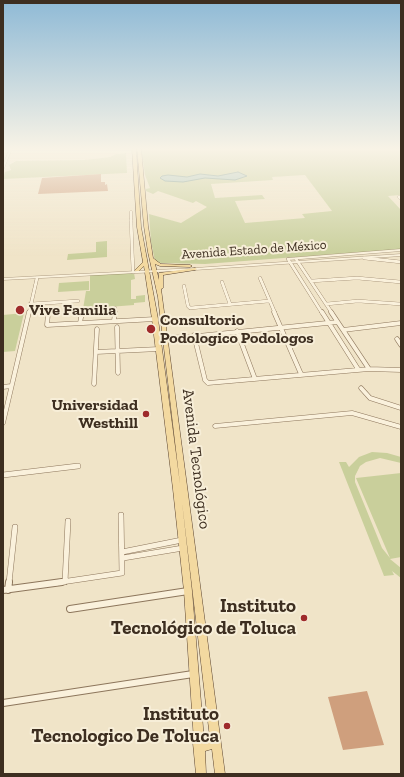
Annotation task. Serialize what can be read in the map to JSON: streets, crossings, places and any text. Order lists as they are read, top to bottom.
{
  "streets": {
    "main road": ["Avenida Estado de México", "Avenida Tecnológico"]
  },
  "crossings": [
    ["Avenida Estado de México", "Avenida Tecnológico"]
  ],
  "places": [
    "Vive Familia",
    "Consultorio Podologico Podologos",
    "Universidad Westhill",
    "Instituto Tecnológico de Toluca",
    "Instituto Tecnologico De Toluca"
  ]
}
